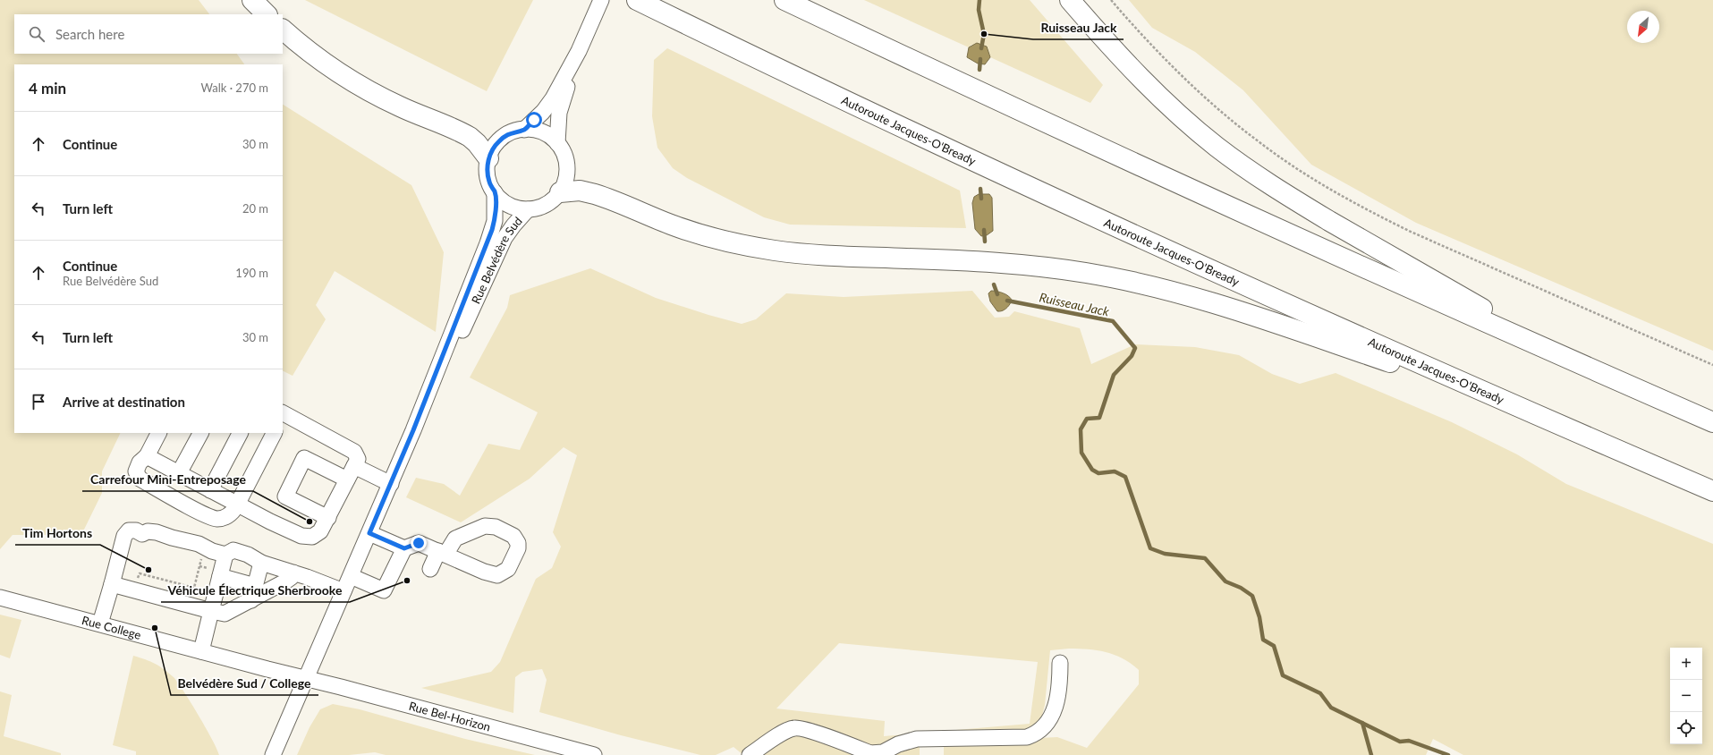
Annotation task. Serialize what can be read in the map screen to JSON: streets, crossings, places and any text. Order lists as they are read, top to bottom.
{
  "streets": {
    "highway": ["Autoroute Jacques-O'Bready"],
    "street": ["Rue Belvédère Sud", "Rue College", "Rue Bel-Horizon"]
  },
  "crossings": [
    ["Rue Belvédère Sud", "Rue College"],
    ["Rue Belvédère Sud", "Rue Bel-Horizon"],
    ["Rue College", "Rue Bel-Horizon"]
  ],
  "water": ["Ruisseau Jack"],
  "places": [
    "Ruisseau Jack",
    "Carrefour Mini-Entreposage",
    "Tim Hortons",
    "Véhicule Électrique Sherbrooke",
    "Belvédère Sud / College"
  ],
  "north": "bottom left",
  "page": {
    "search": "Search here",
    "heading": ["4 min", "Walk · 270 m"],
    "list": [
      ["Continue", "30 m"],
      ["Turn left", "20 m"],
      ["Continue", "Rue Belvédère Sud", "190 m"],
      ["Turn left", "30 m"],
      "Arrive at destination"
    ],
    "map_buttons": ["+", "−"]
  }
}
